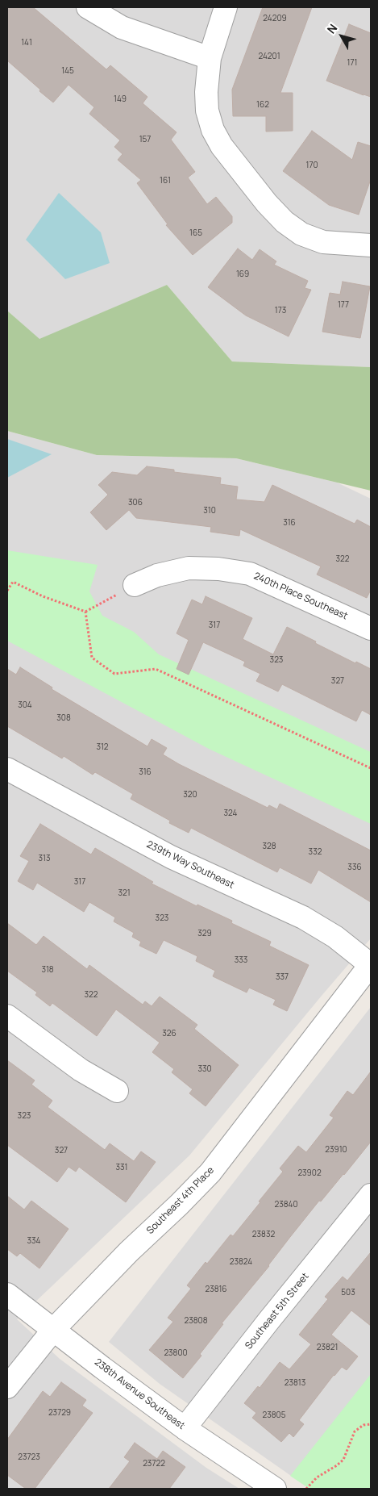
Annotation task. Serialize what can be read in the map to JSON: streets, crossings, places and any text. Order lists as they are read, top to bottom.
{
  "streets": {
    "street": [
      "240th Place Southeast",
      "239th Way Southeast",
      "Southeast 4th Place",
      "Southeast 5th Street",
      "238th Avenue Southeast"
    ]
  },
  "crossings": [
    ["239th Way Southeast", "Southeast 4th Place"],
    ["Southeast 4th Place", "238th Avenue Southeast"],
    ["Southeast 5th Street", "238th Avenue Southeast"]
  ],
  "house_numbers": [
    "24209",
    "141",
    "24201",
    "171",
    "145",
    "149",
    "162",
    "157",
    "170",
    "161",
    "165",
    "169",
    "177",
    "173",
    "306",
    "310",
    "316",
    "322",
    "317",
    "323",
    "327",
    "304",
    "308",
    "312",
    "316",
    "320",
    "324",
    "328",
    "332",
    "313",
    "336",
    "317",
    "321",
    "323",
    "329",
    "333",
    "318",
    "337",
    "322",
    "326",
    "330",
    "323",
    "23910",
    "327",
    "331",
    "23902",
    "23840",
    "23832",
    "334",
    "23824",
    "23816",
    "503",
    "23808",
    "23821",
    "23800",
    "23813",
    "23729",
    "23805",
    "23723",
    "23722"
  ],
  "north": "top left"
}
